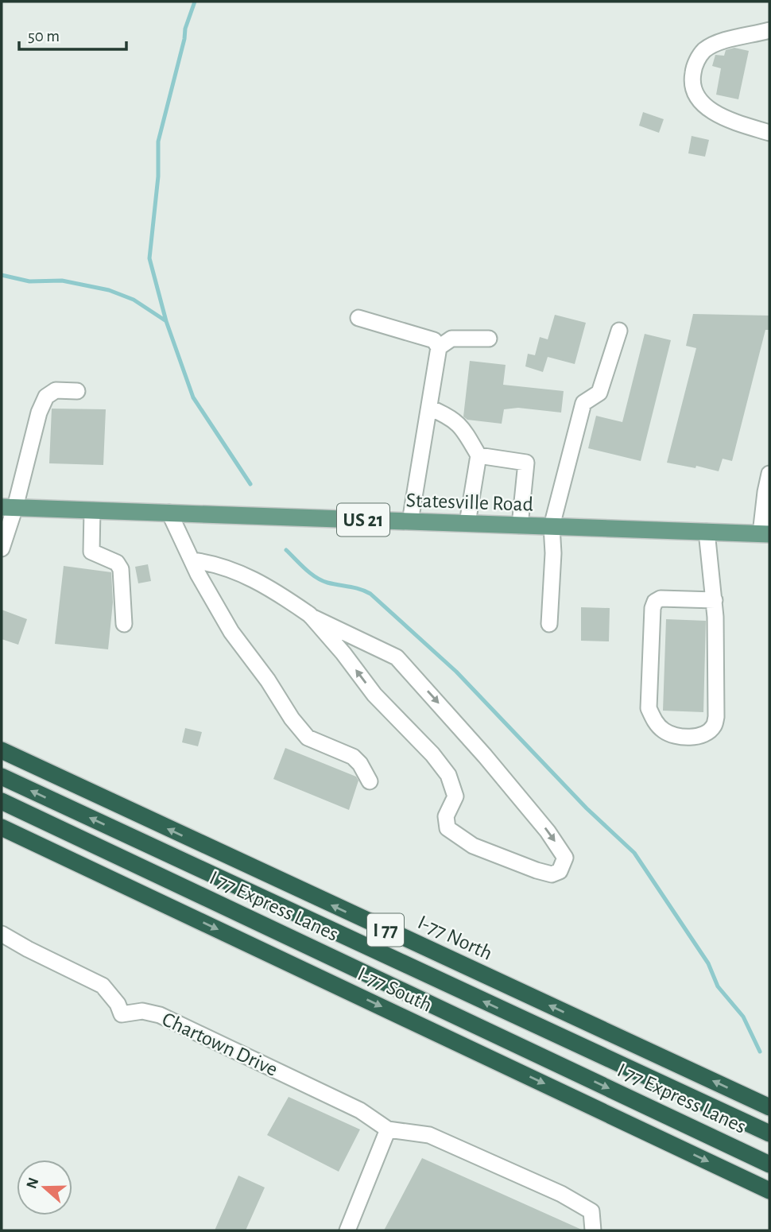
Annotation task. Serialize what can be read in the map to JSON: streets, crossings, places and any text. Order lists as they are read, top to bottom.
{
  "streets": {
    "highway": [
      "I 77 Express Lanes",
      "I 77",
      "I-77 North",
      "I-77 South"
    ],
    "main road": ["Statesville Road", "US 21"],
    "street": ["Chartown Drive"]
  },
  "one_way": ["I-77 North", "I-77 South"],
  "scale_bar": "50 m",
  "north": "left"
}
